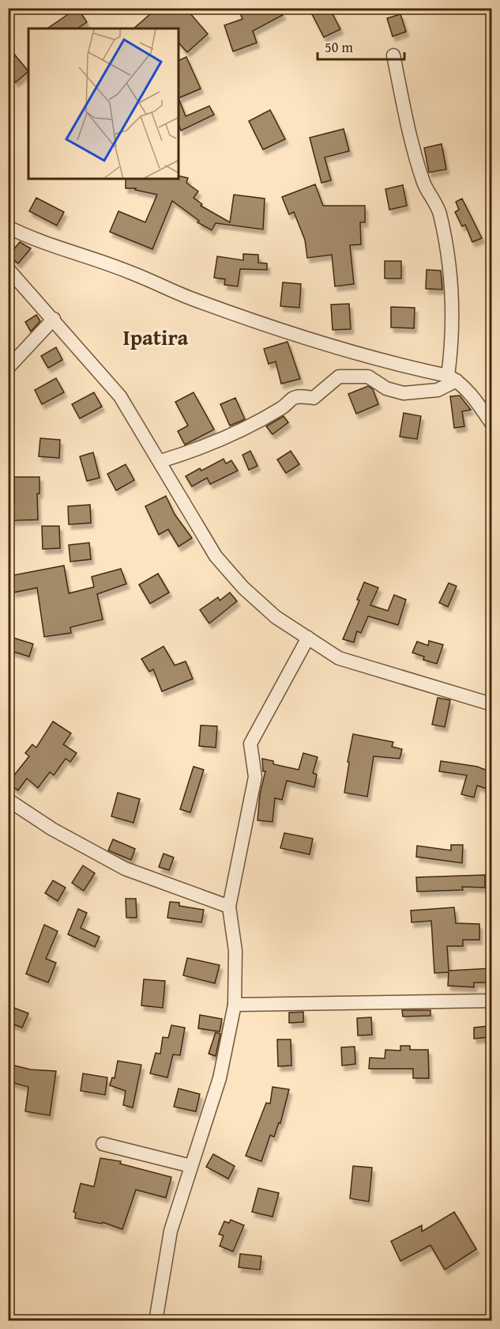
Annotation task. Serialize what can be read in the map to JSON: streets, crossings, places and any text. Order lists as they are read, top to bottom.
{
  "districts": ["Ipatira"],
  "scale_bar": "50 m"
}
